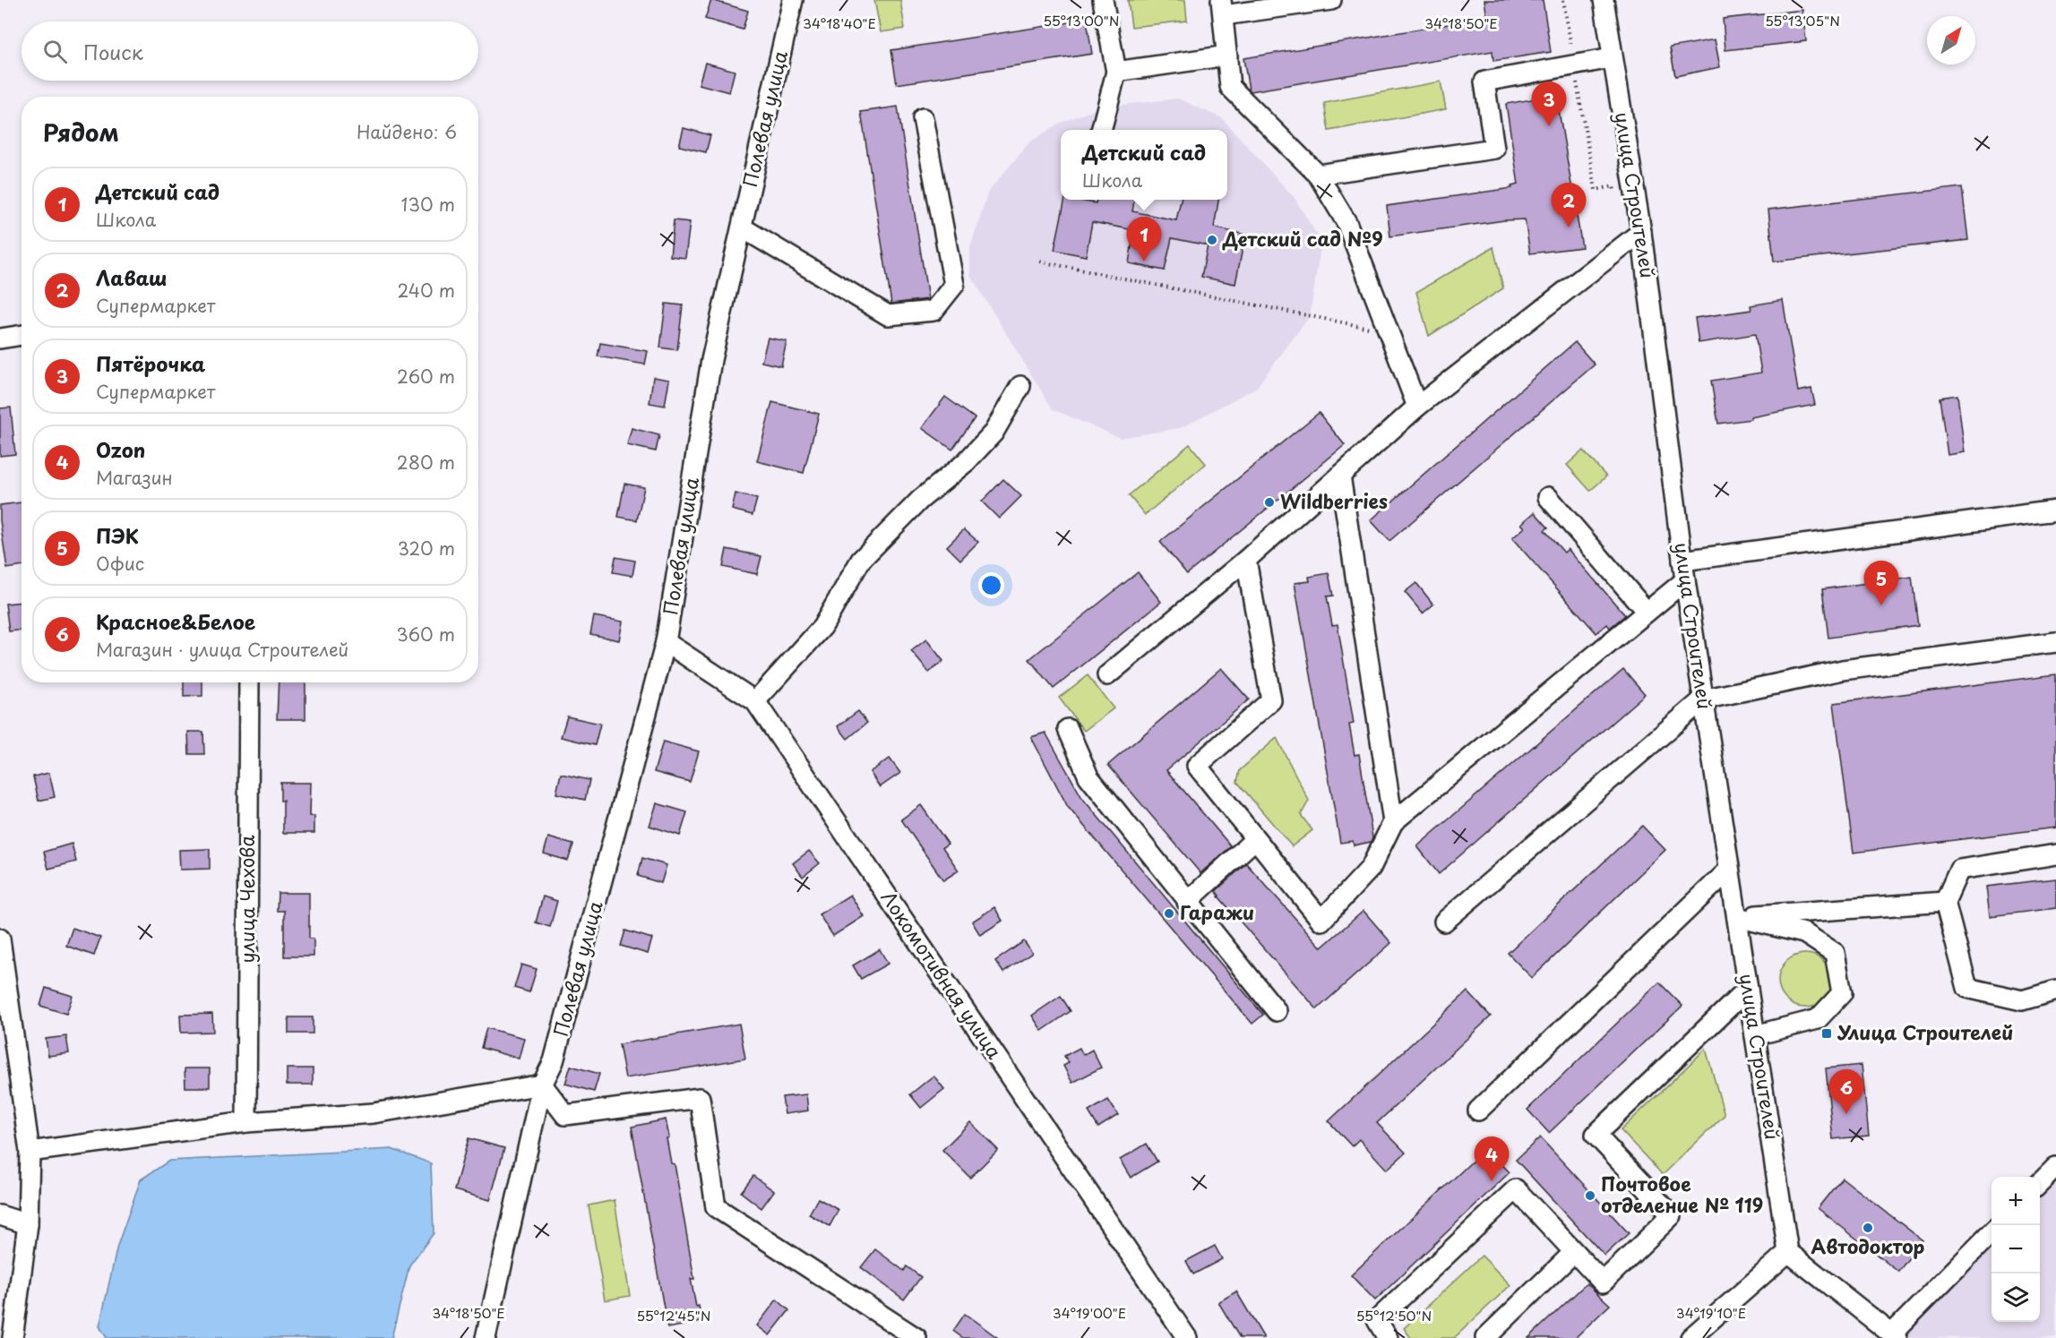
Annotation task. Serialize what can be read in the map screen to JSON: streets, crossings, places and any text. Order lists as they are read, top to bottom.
{
  "streets": {
    "street": [
      "Полевая улица",
      "улица Строителей",
      "улица Чехова",
      "Локомотивная улица"
    ]
  },
  "crossings": [
    ["Полевая улица", "Локомотивная улица"]
  ],
  "places": {
    "other": [
      "Детский сад №9",
      "Wildberries",
      "Гаражи",
      "Почтовое отделение № 119",
      "Автодоктор"
    ],
    "transit": ["Улица Строителей"]
  },
  "north": "top right",
  "page": {
    "search": "Поиск",
    "pins": [
      "3",
      "2",
      "1",
      "5",
      "6",
      "4"
    ],
    "heading": ["Рядом", "Найдено: 6"],
    "popup": ["Детский сад", "Школа"],
    "list": [
      {
        "mark": "1",
        "name": "Детский сад",
        "note": "Школа",
        "value": "130 m"
      },
      {
        "mark": "2",
        "name": "Лаваш",
        "note": "Супермаркет",
        "value": "240 m"
      },
      {
        "mark": "3",
        "name": "Пятёрочка",
        "note": "Супермаркет",
        "value": "260 m"
      },
      {
        "mark": "4",
        "name": "Ozon",
        "note": "Магазин",
        "value": "280 m"
      },
      {
        "mark": "5",
        "name": "ПЭК",
        "note": "Офис",
        "value": "320 m"
      },
      {
        "mark": "6",
        "name": "Красное&Белое",
        "note": "Магазин · улица Строителей",
        "value": "360 m"
      }
    ],
    "map_buttons": ["+", "−"]
  },
  "coordinates": [
    "55°13'00\"N",
    "55°13'05\"N",
    "34°18'40\"E",
    "34°18'50\"E",
    "34°19'00\"E",
    "34°19'10\"E",
    "55°12'45\"N",
    "55°12'50\"N"
  ]
}
